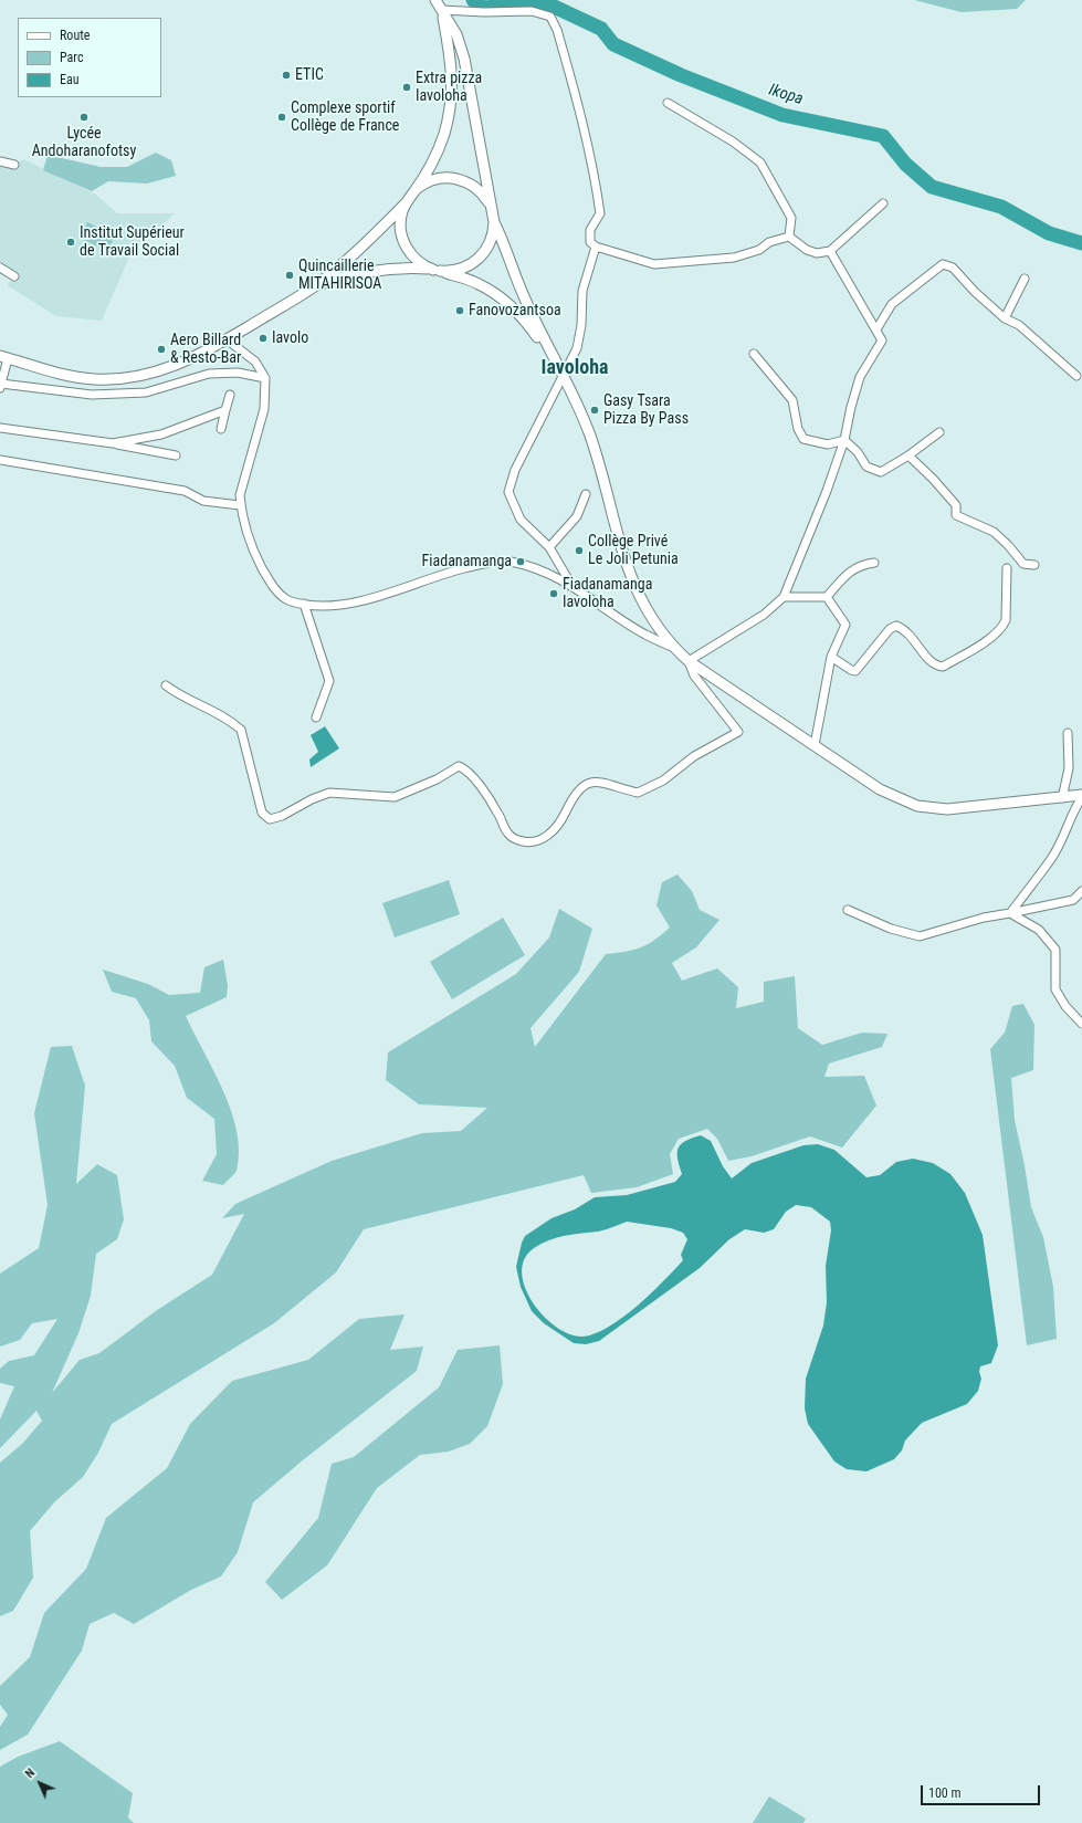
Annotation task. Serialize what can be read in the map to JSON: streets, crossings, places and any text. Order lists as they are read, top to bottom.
{
  "districts": ["Iavoloha"],
  "water": ["Ikopa"],
  "places": [
    "ETIC",
    "Extra pizza Iavoloha",
    "Lycée Andoharanofotsy",
    "Complexe sportif Collège de France",
    "Institut Supérieur de Travail Social",
    "Quincaillerie MITAHIRISOA",
    "Fanovozantsoa",
    "Iavolo",
    "Aero Billard & Resto-Bar",
    "Gasy Tsara Pizza By Pass",
    "Collège Privé Le Joli Petunia",
    "Fiadanamanga",
    "Fiadanamanga Iavoloha"
  ],
  "legend": ["Route", "Parc", "Eau"],
  "scale_bar": "100 m",
  "north": "top left"
}
